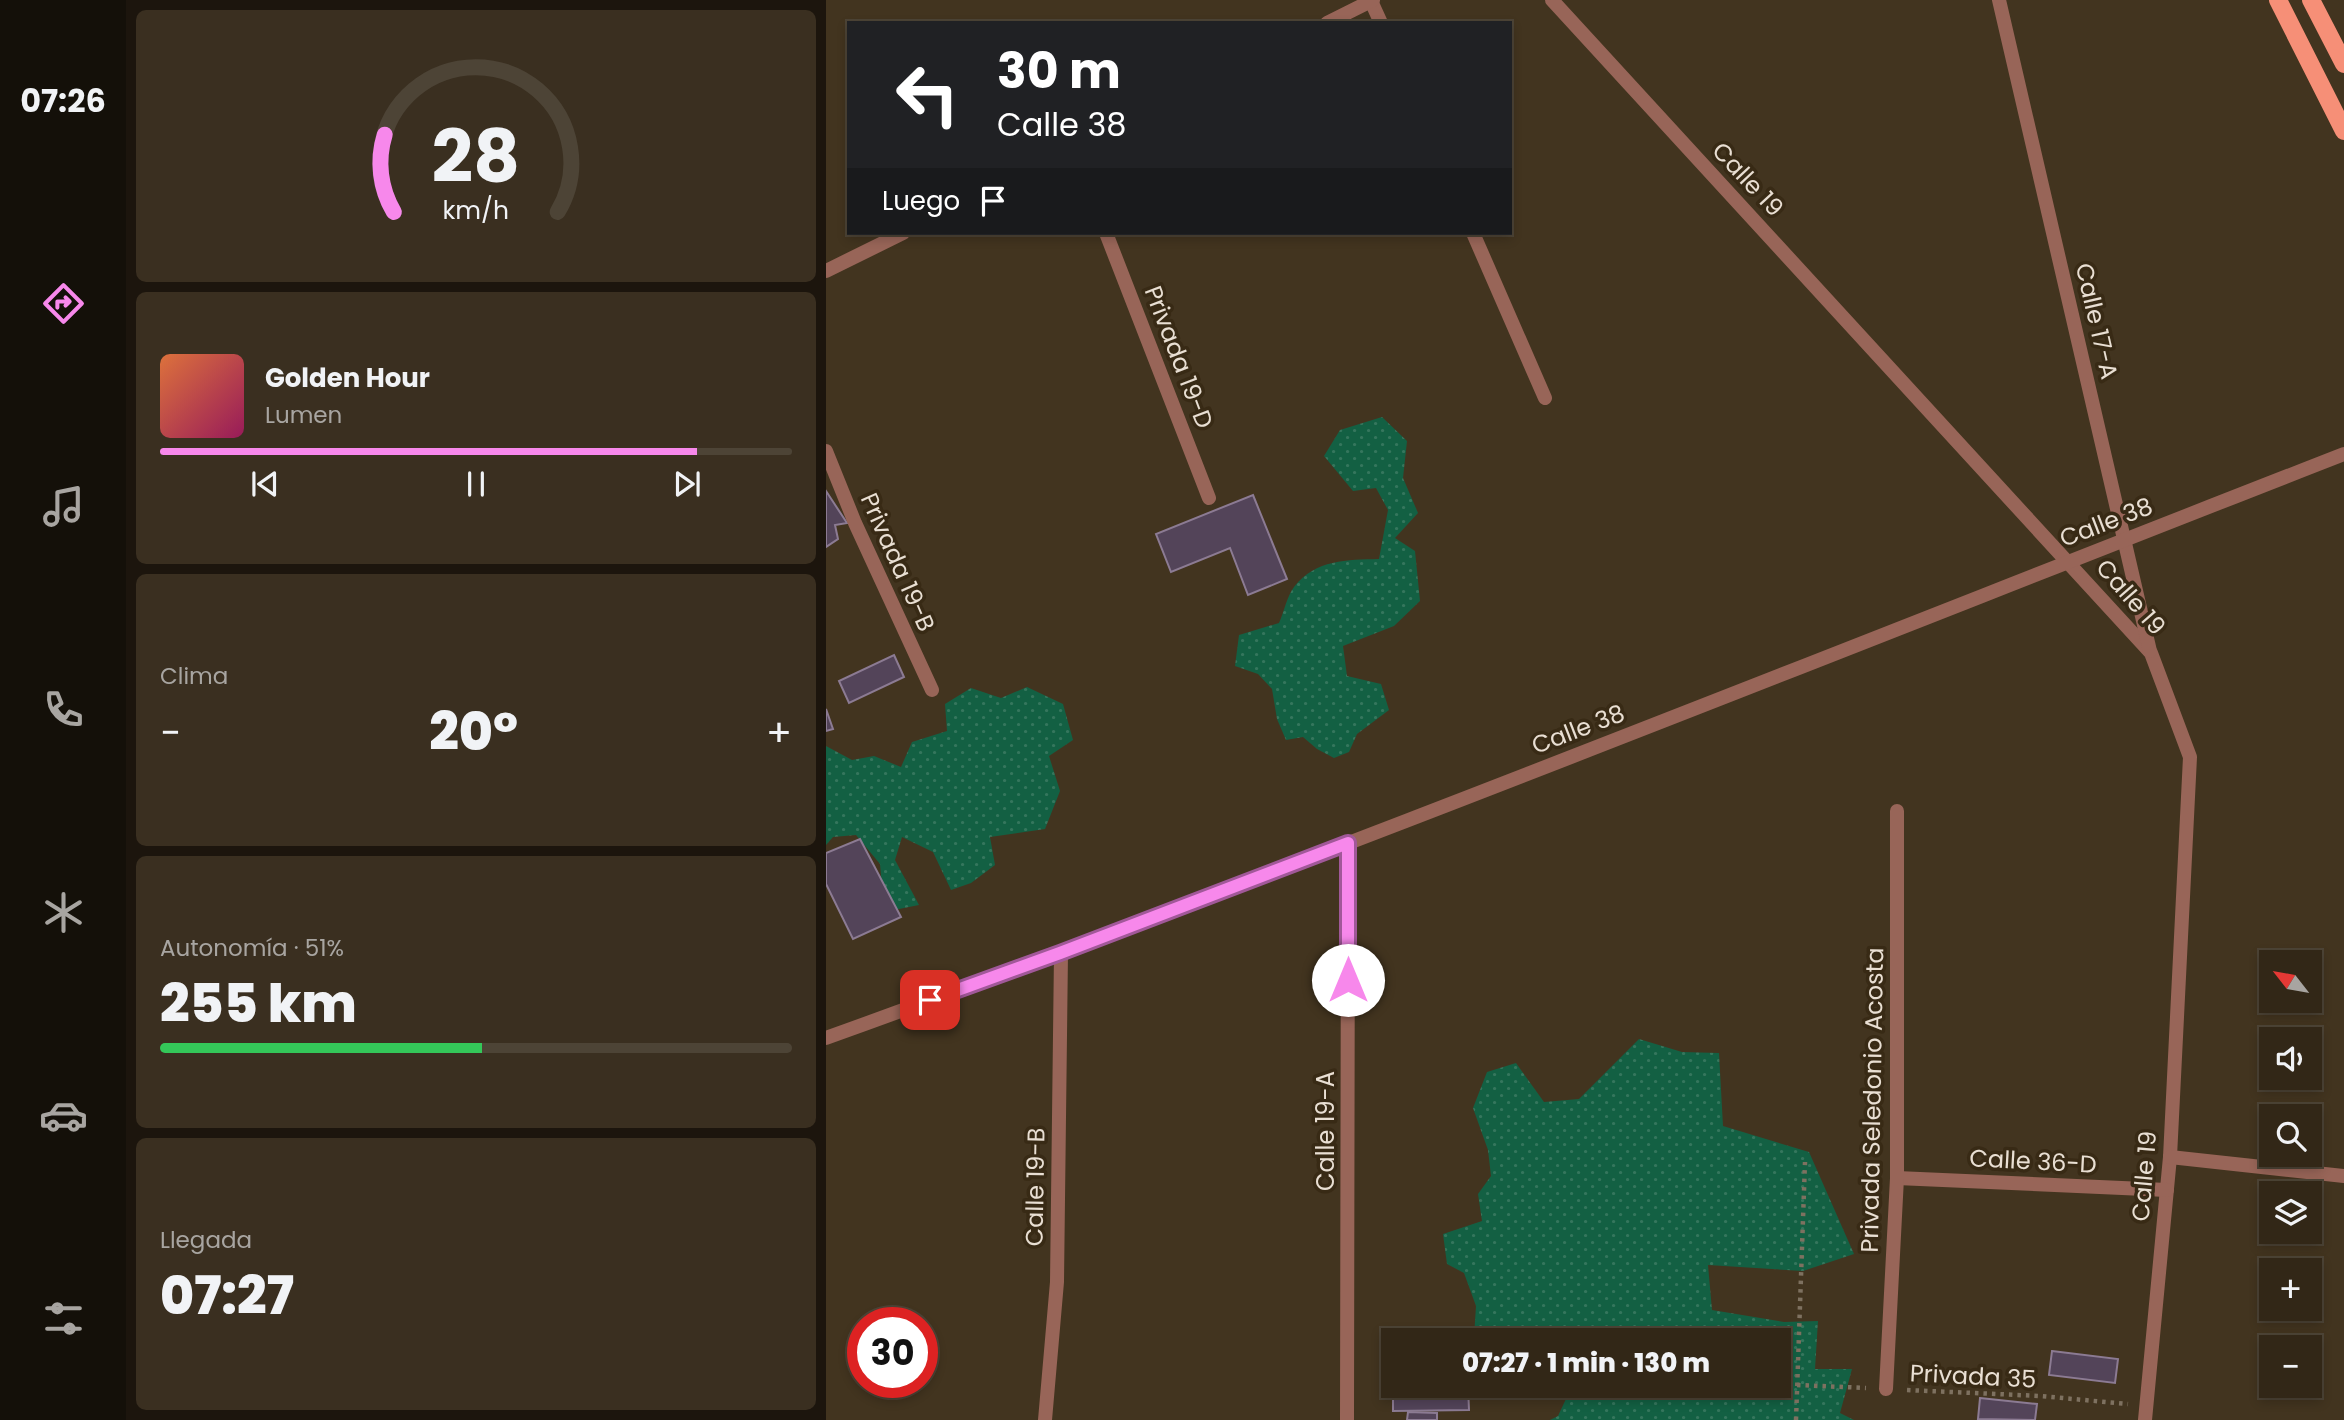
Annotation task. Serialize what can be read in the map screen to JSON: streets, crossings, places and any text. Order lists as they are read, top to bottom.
{
  "streets": {
    "street": [
      "Calle 19",
      "Calle 17-A",
      "Privada 19-D",
      "Calle 38",
      "Privada 19-B",
      "Privada Seledonio Acosta",
      "Calle 19-A",
      "Calle 36-D",
      "Calle 19-B"
    ],
    "path": ["Privada 35"]
  },
  "crossings": [
    ["Calle 19", "Calle 17-A"],
    ["Calle 19", "Calle 38"],
    ["Calle 19", "Calle 36-D"],
    ["Calle 19", "Privada 35"],
    ["Calle 17-A", "Calle 38"],
    ["Calle 38", "Calle 19-A"],
    ["Calle 38", "Calle 19-B"],
    ["Privada Seledonio Acosta", "Calle 36-D"],
    ["Privada Seledonio Acosta", "Privada 35"]
  ],
  "north": "top left",
  "page": {
    "tabs": "07:26",
    "turn": ["30 m", "Calle 38"],
    "then": "Luego",
    "song": ["Golden Hour", "Lumen"],
    "tile": [
      "Clima",
      ["Autonomía · 51%", "255 km"],
      ["Llegada", "07:27"]
    ],
    "heat": ["−", "20°", "+"],
    "map_buttons": ["+", "−"],
    "limit": "30",
    "trip": "07:27 · 1 min · 130 m",
    "gauge": ["28", "km/h"]
  }
}
